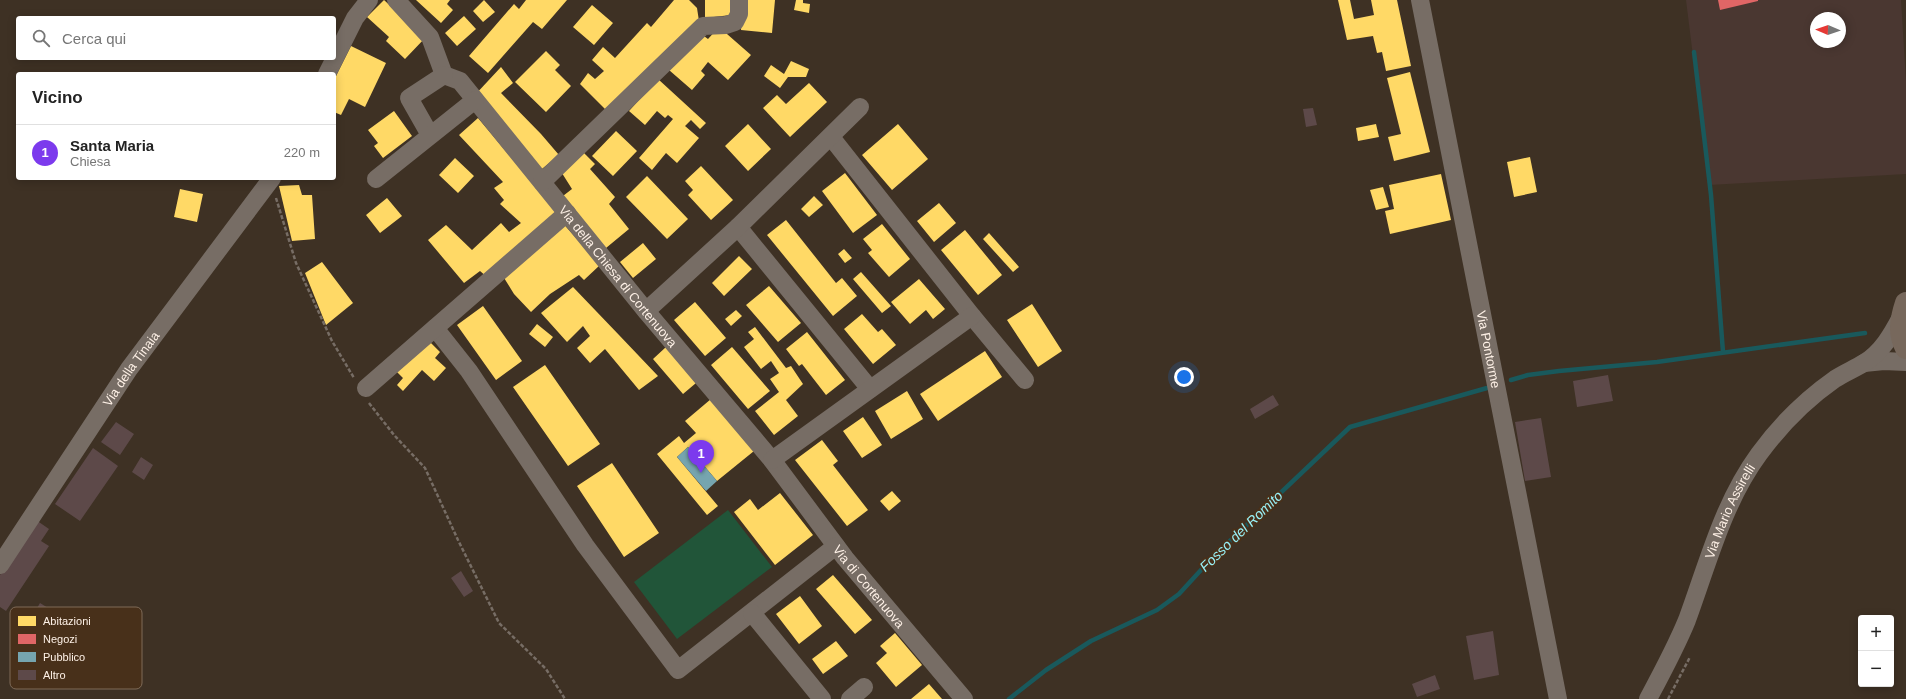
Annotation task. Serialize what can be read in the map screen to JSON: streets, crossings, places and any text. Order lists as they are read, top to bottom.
{
  "streets": {
    "street": [
      "Via della Chiesa di Cortenuova",
      "Via Pontorme",
      "Via della Tinaia",
      "Via Mario Assirelli",
      "Via di Cortenuova"
    ]
  },
  "crossings": [
    ["Via della Chiesa di Cortenuova", "Via di Cortenuova"]
  ],
  "water": ["Fosso del Romito"],
  "legend": [
    "Abitazioni",
    "Negozi",
    "Pubblico",
    "Altro"
  ],
  "north": "left",
  "page": {
    "search": "Cerca qui",
    "heading": "Vicino",
    "list": [
      {
        "mark": "1",
        "name": "Santa Maria",
        "note": "Chiesa",
        "value": "220 m"
      }
    ],
    "pins": "1",
    "map_buttons": ["+", "−"]
  }
}
